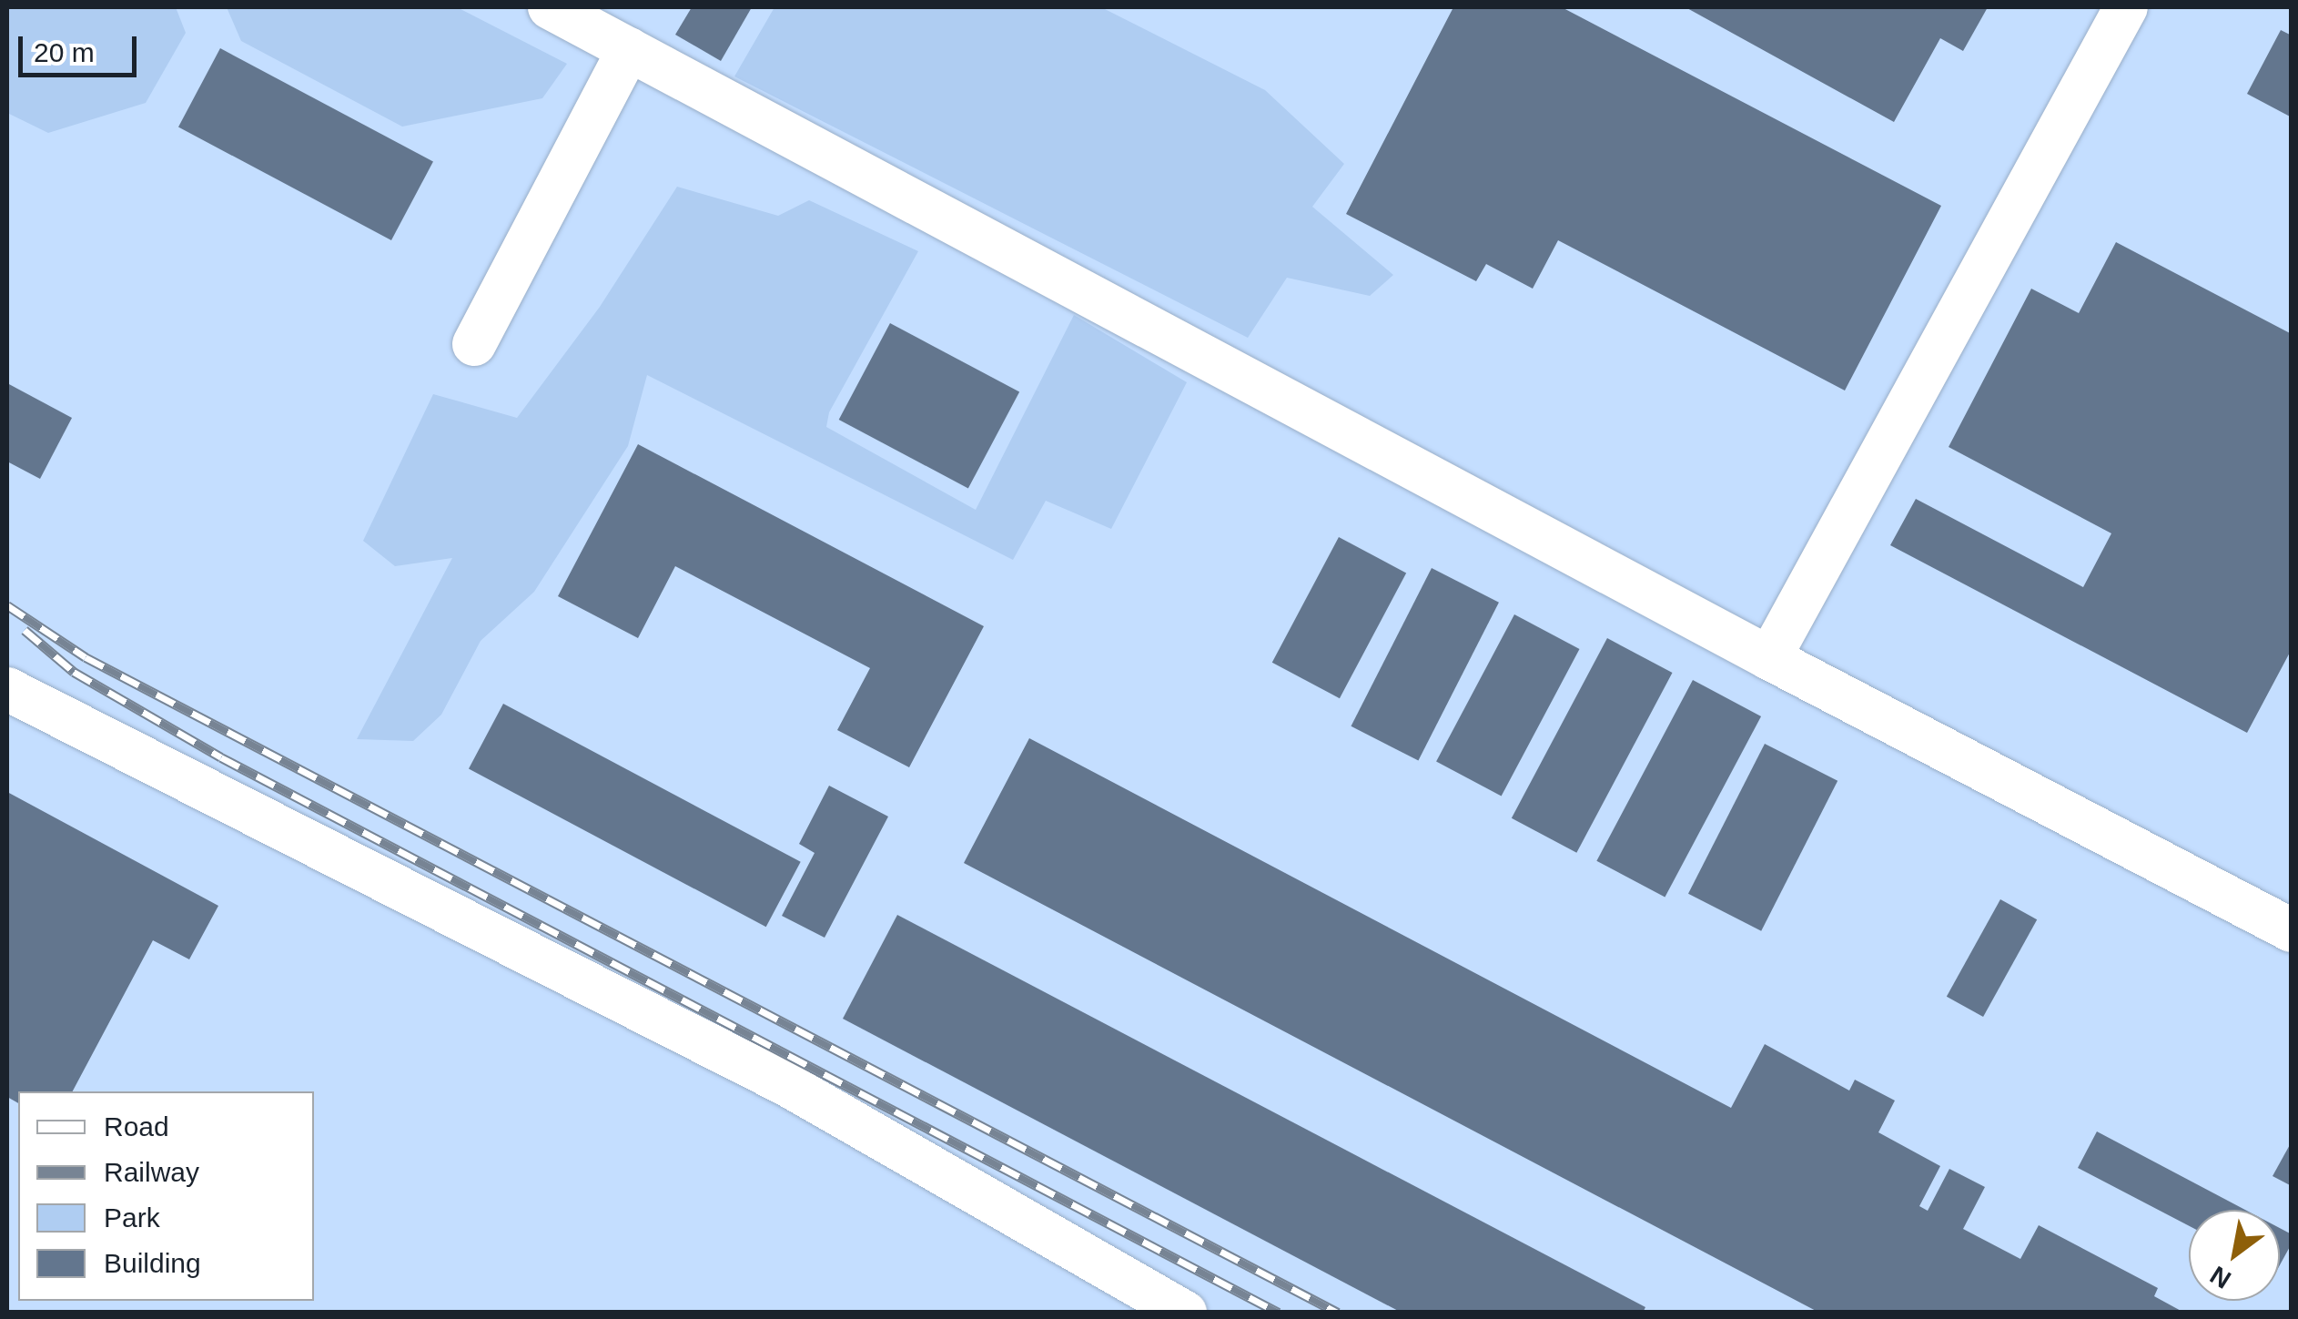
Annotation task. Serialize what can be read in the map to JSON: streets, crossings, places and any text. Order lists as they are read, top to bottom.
{
  "legend": [
    "Road",
    "Railway",
    "Park",
    "Building"
  ],
  "scale_bar": "20 m",
  "north": "bottom left"
}
